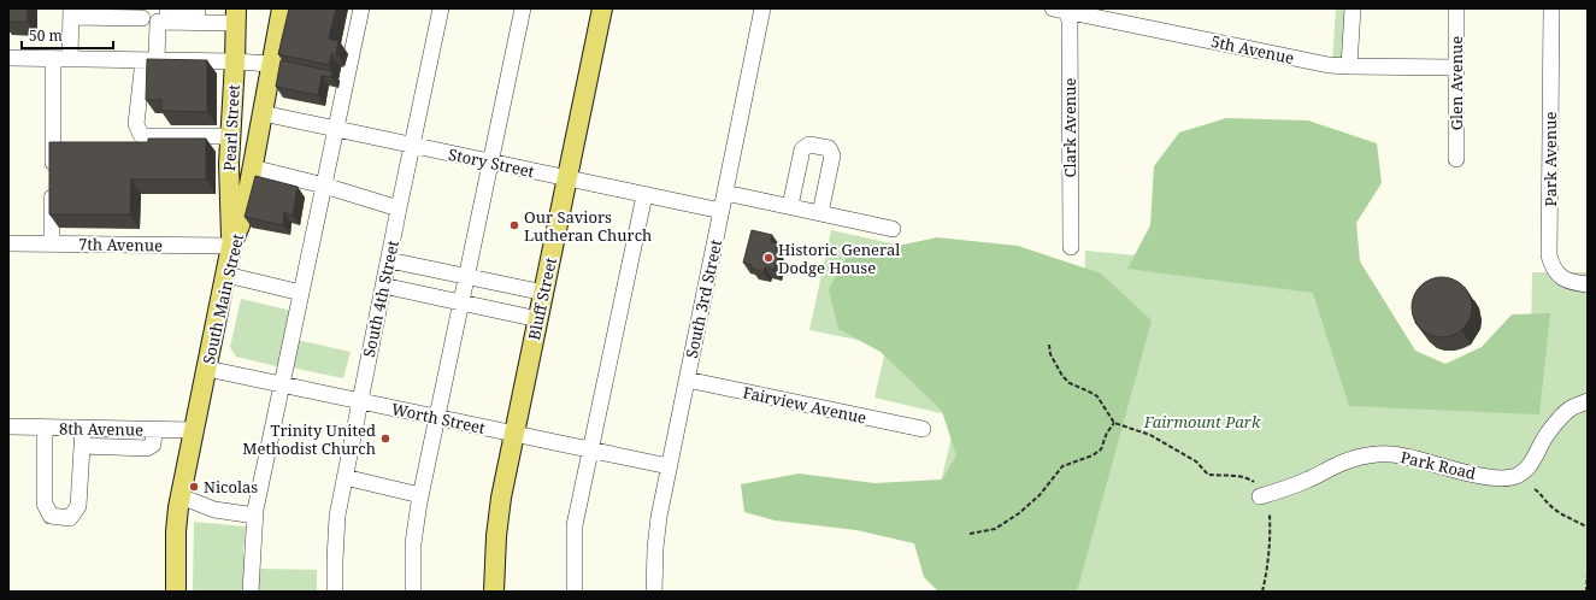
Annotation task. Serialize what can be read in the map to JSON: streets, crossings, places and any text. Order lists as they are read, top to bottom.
{
  "streets": {
    "main road": ["Pearl Street", "South Main Street", "Bluff Street"],
    "street": [
      "5th Avenue",
      "Glen Avenue",
      "Clark Avenue",
      "Park Avenue",
      "Story Street",
      "7th Avenue",
      "South 4th Street",
      "South 3rd Street",
      "Fairview Avenue",
      "Worth Street",
      "8th Avenue",
      "Park Road"
    ]
  },
  "crossings": [
    ["5th Avenue", "Glen Avenue"],
    ["5th Avenue", "Clark Avenue"],
    ["Pearl Street", "7th Avenue"],
    ["Pearl Street", "South Main Street"],
    ["Story Street", "South Main Street"],
    ["Story Street", "South 4th Street"],
    ["Story Street", "Bluff Street"],
    ["Story Street", "South 3rd Street"],
    ["7th Avenue", "South Main Street"],
    ["South Main Street", "Worth Street"],
    ["South Main Street", "8th Avenue"],
    ["South 4th Street", "Worth Street"],
    ["Bluff Street", "Worth Street"],
    ["South 3rd Street", "Fairview Avenue"],
    ["South 3rd Street", "Worth Street"]
  ],
  "parks": ["Fairmount Park"],
  "places": [
    "Our Saviors Lutheran Church",
    "Historic General Dodge House",
    "Trinity United Methodist Church",
    "Nicolas"
  ],
  "scale_bar": "50 m"
}
